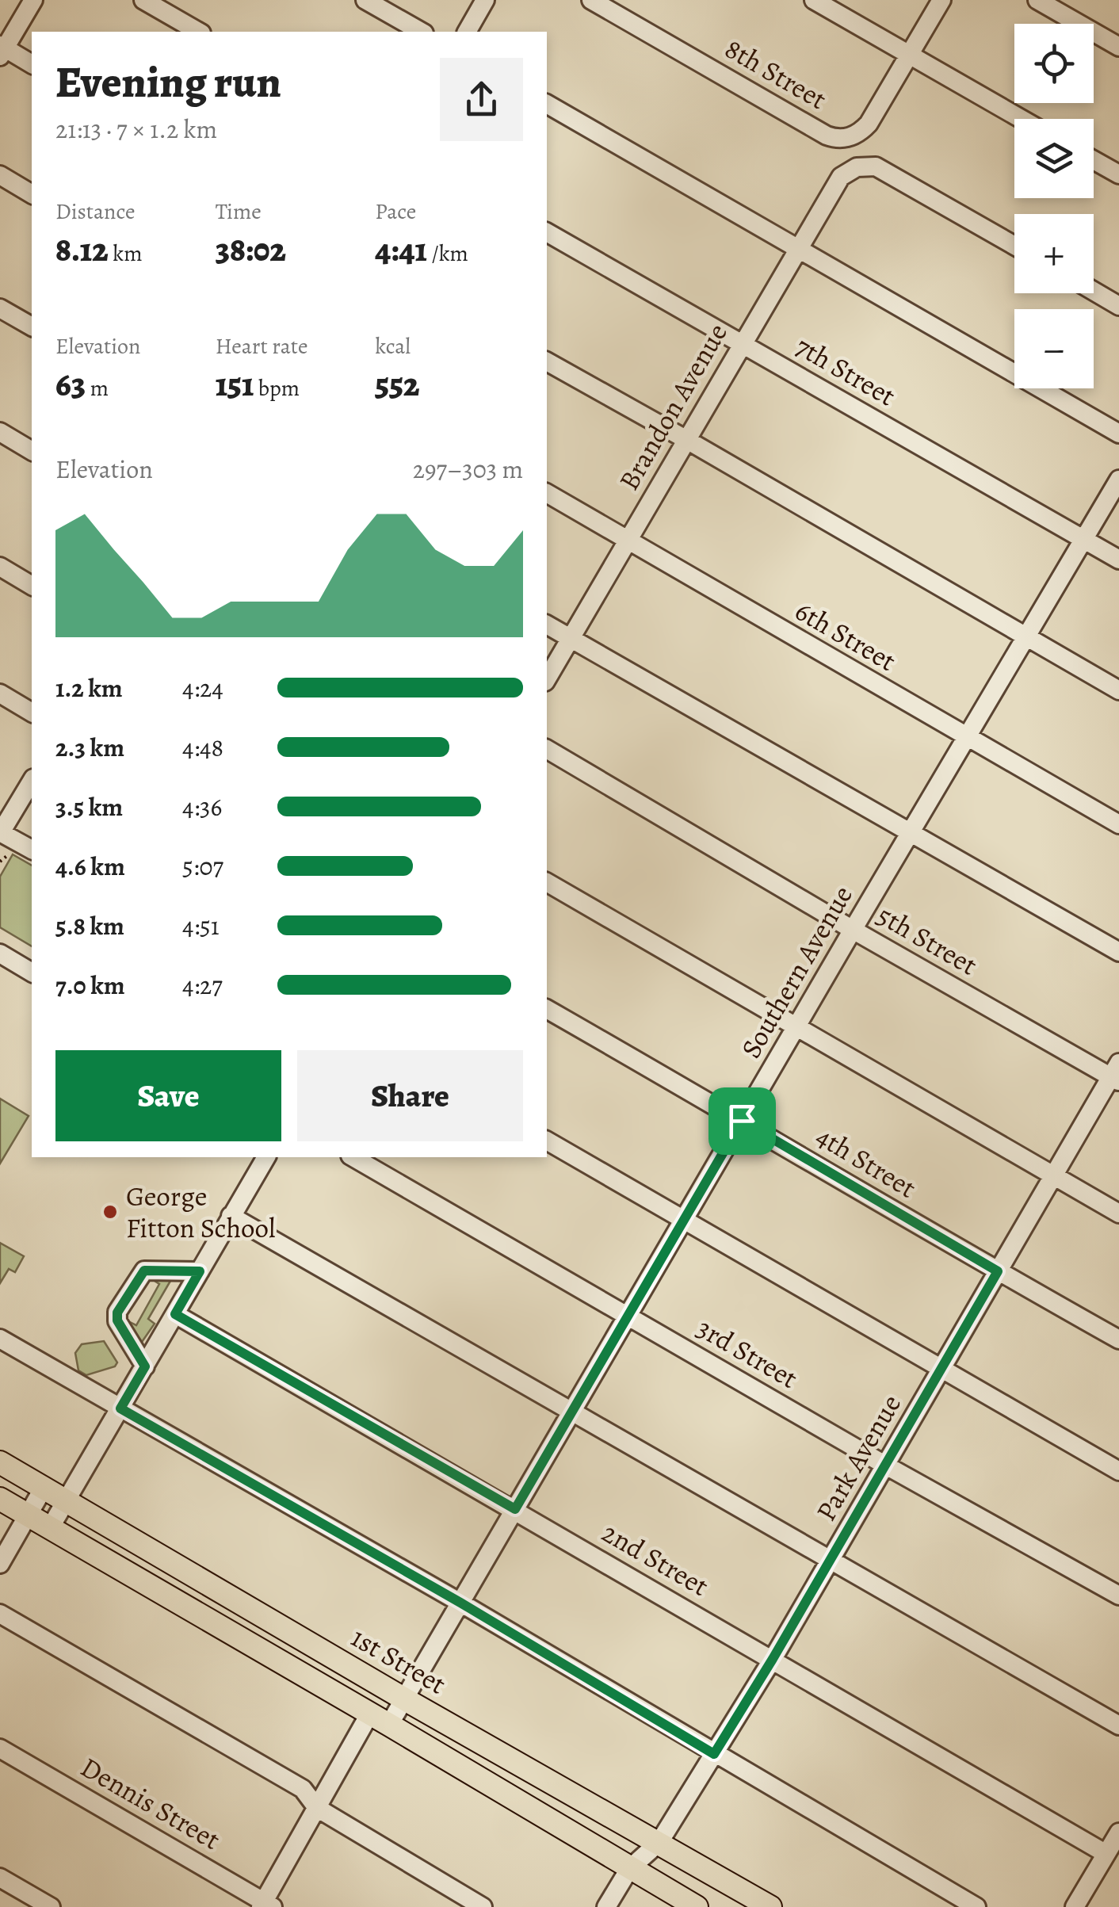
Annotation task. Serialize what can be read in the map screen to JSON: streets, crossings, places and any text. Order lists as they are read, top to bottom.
{
  "streets": {
    "main road": ["1st Street"],
    "street": [
      "8th Street",
      "7th Street",
      "Brandon Avenue",
      "6th Street",
      "5th Street",
      "Southern Avenue",
      "4th Street",
      "3rd Street",
      "Park Avenue",
      "2nd Street",
      "Dennis Street"
    ]
  },
  "crossings": [
    ["7th Street", "Brandon Avenue"],
    ["7th Street", "Southern Avenue"],
    ["Brandon Avenue", "6th Street"],
    ["6th Street", "Southern Avenue"],
    ["5th Street", "Southern Avenue"],
    ["5th Street", "Park Avenue"],
    ["Southern Avenue", "4th Street"],
    ["Southern Avenue", "3rd Street"],
    ["Southern Avenue", "2nd Street"],
    ["Southern Avenue", "1st Street"],
    ["Southern Avenue", "Dennis Street"],
    ["4th Street", "Park Avenue"],
    ["3rd Street", "Park Avenue"],
    ["Park Avenue", "2nd Street"],
    ["Park Avenue", "1st Street"]
  ],
  "places": ["George Fitton School"],
  "page": {
    "map_buttons": ["+", "−"],
    "heading": ["Evening run", "21:13 · 7 × 1.2 km"],
    "stats": [
      ["Distance", "8.12 km"],
      ["Time", "38:02"],
      ["Pace", "4:41 /km"],
      ["Elevation", "63 m"],
      ["Heart rate", "151 bpm"],
      ["kcal", "552"]
    ],
    "chart": ["Elevation", "297–303 m"],
    "list": [
      {
        "name": "1.2 km",
        "note": "4:24"
      },
      {
        "name": "2.3 km",
        "note": "4:48"
      },
      {
        "name": "3.5 km",
        "note": "4:36"
      },
      {
        "name": "4.6 km",
        "note": "5:07"
      },
      {
        "name": "5.8 km",
        "note": "4:51"
      },
      {
        "name": "7.0 km",
        "note": "4:27"
      }
    ],
    "buttons": ["Save", "Share"]
  }
}
